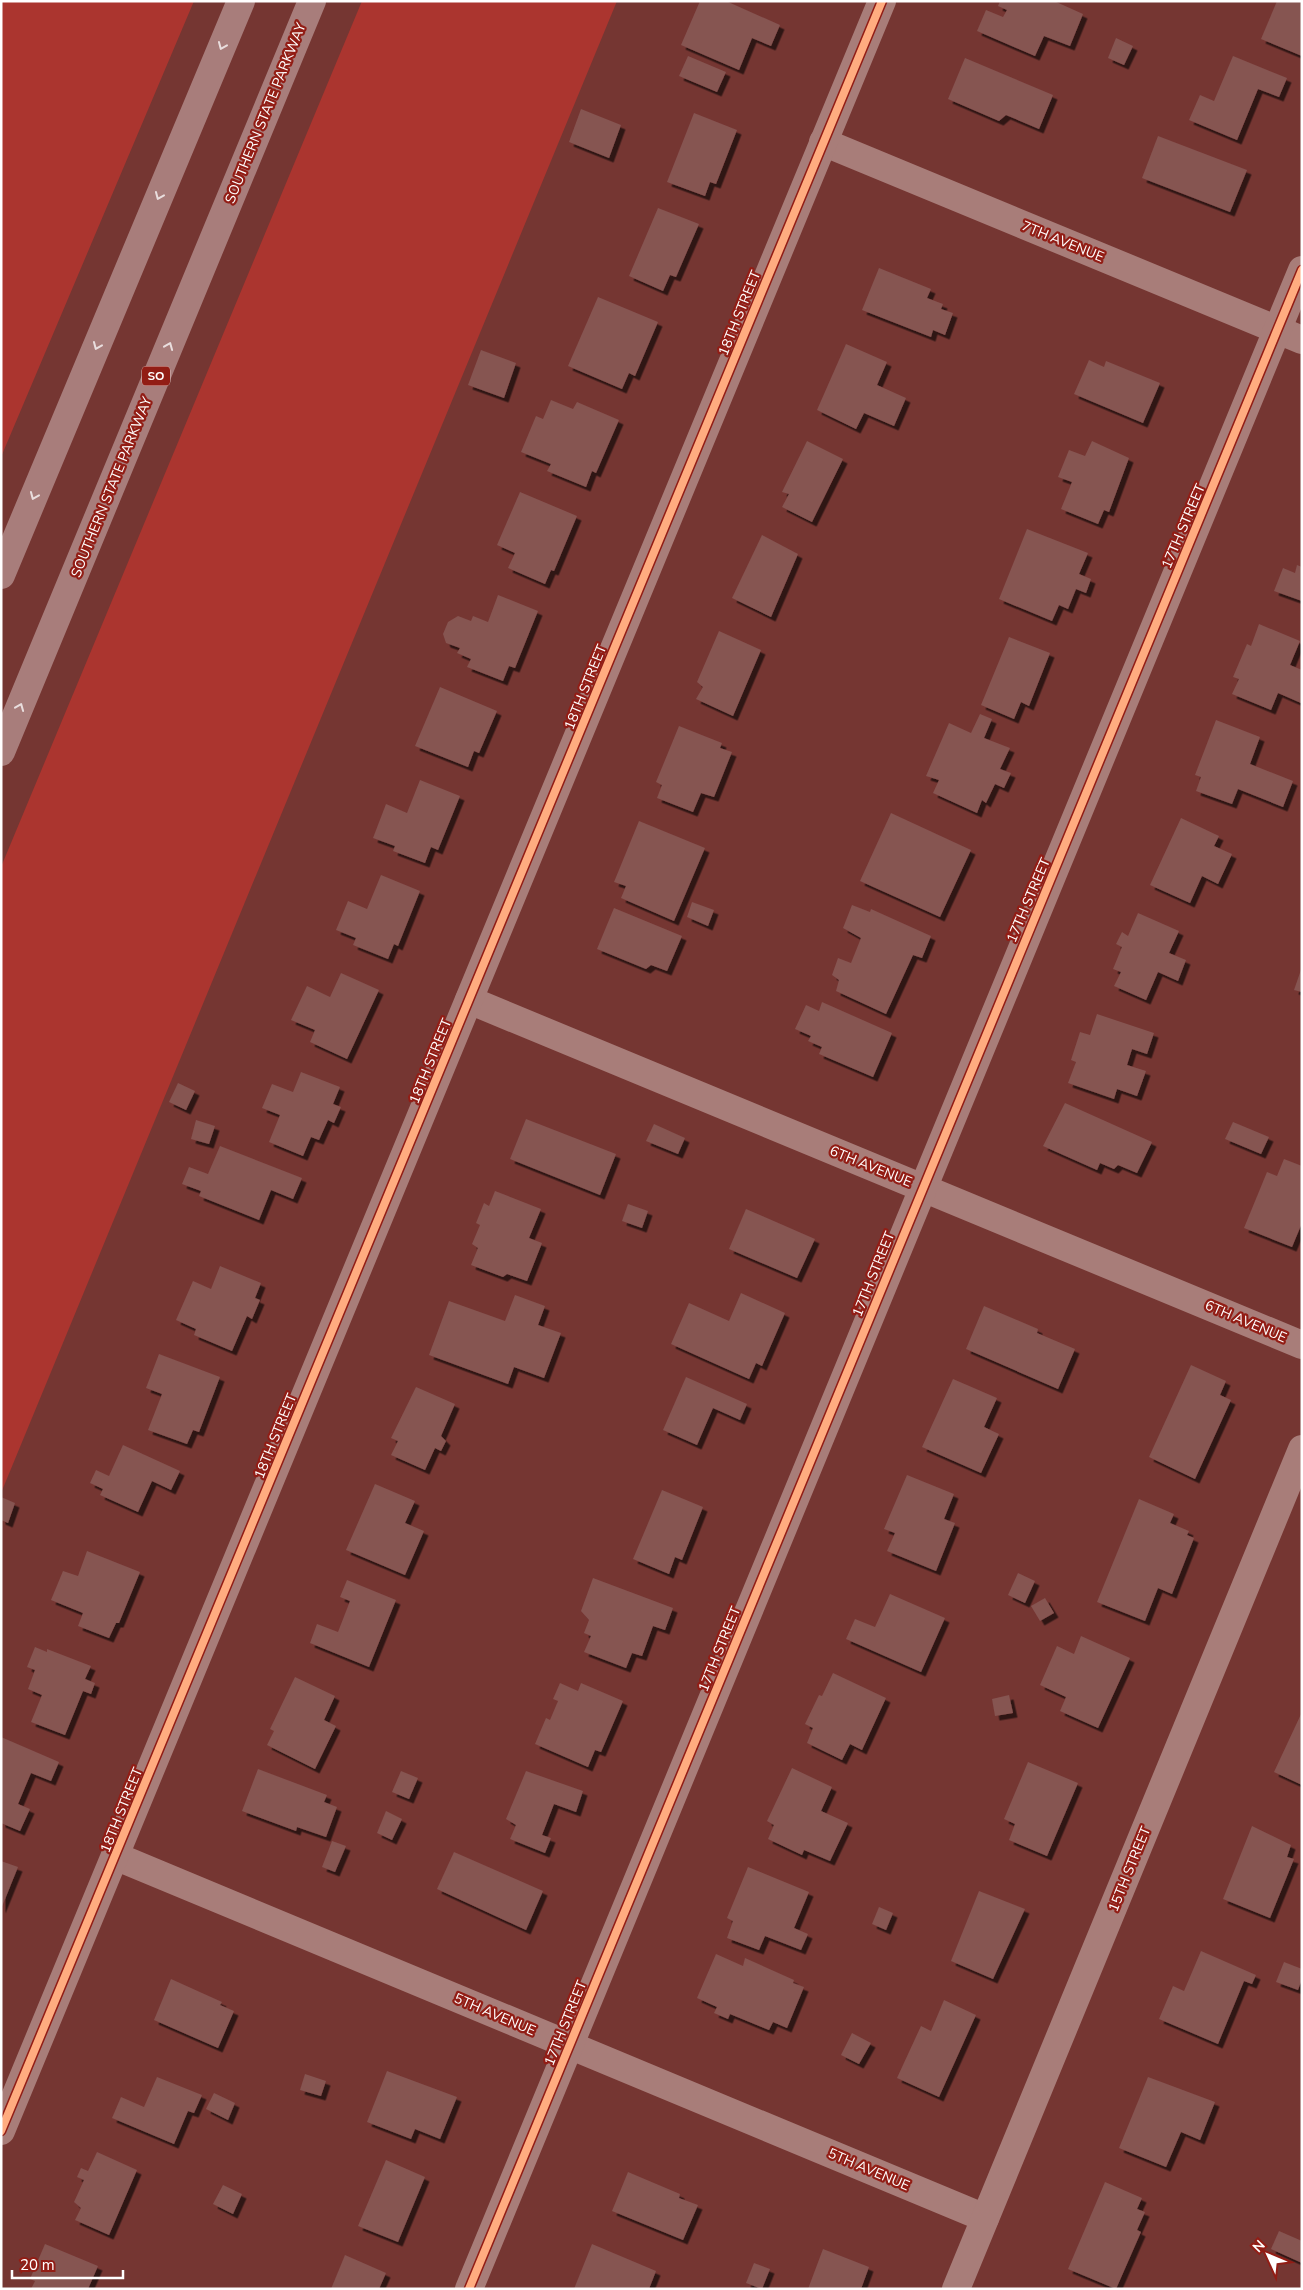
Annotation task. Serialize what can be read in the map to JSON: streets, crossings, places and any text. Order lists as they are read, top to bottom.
{
  "streets": {
    "highway": ["SOUTHERN STATE PARKWAY", "SO"],
    "street": [
      "7TH AVENUE",
      "18TH STREET",
      "17TH STREET",
      "6TH AVENUE",
      "15TH STREET",
      "5TH AVENUE"
    ]
  },
  "crossings": [
    ["7TH AVENUE", "18TH STREET"],
    ["7TH AVENUE", "17TH STREET"],
    ["18TH STREET", "6TH AVENUE"],
    ["18TH STREET", "5TH AVENUE"],
    ["17TH STREET", "6TH AVENUE"],
    ["17TH STREET", "5TH AVENUE"],
    ["15TH STREET", "5TH AVENUE"]
  ],
  "scale_bar": "20 m",
  "north": "top left"
}
